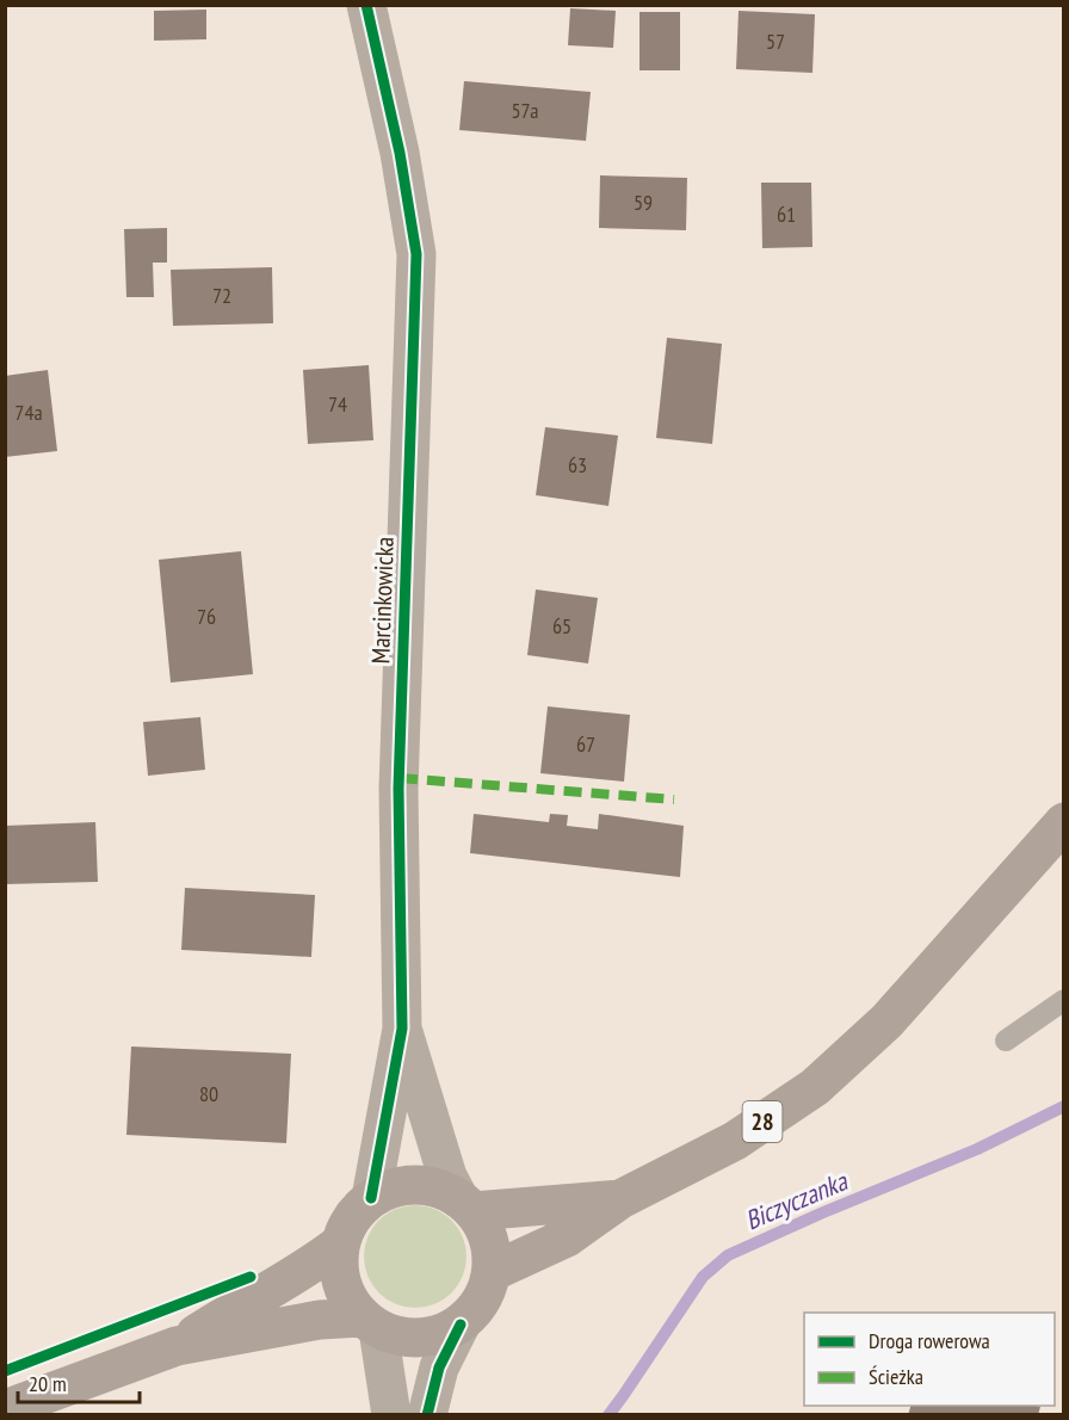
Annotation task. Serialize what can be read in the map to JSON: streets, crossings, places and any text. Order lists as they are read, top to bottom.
{
  "streets": {
    "main road": ["28"],
    "street": ["Marcinkowicka"]
  },
  "crossings": [
    ["Marcinkowicka", "28"]
  ],
  "water": ["Biczyczanka"],
  "house_numbers": [
    "57",
    "57a",
    "59",
    "61",
    "72",
    "74",
    "74a",
    "63",
    "76",
    "65",
    "67",
    "80"
  ],
  "legend": ["Droga rowerowa", "Ścieżka"],
  "scale_bar": "20 m"
}
